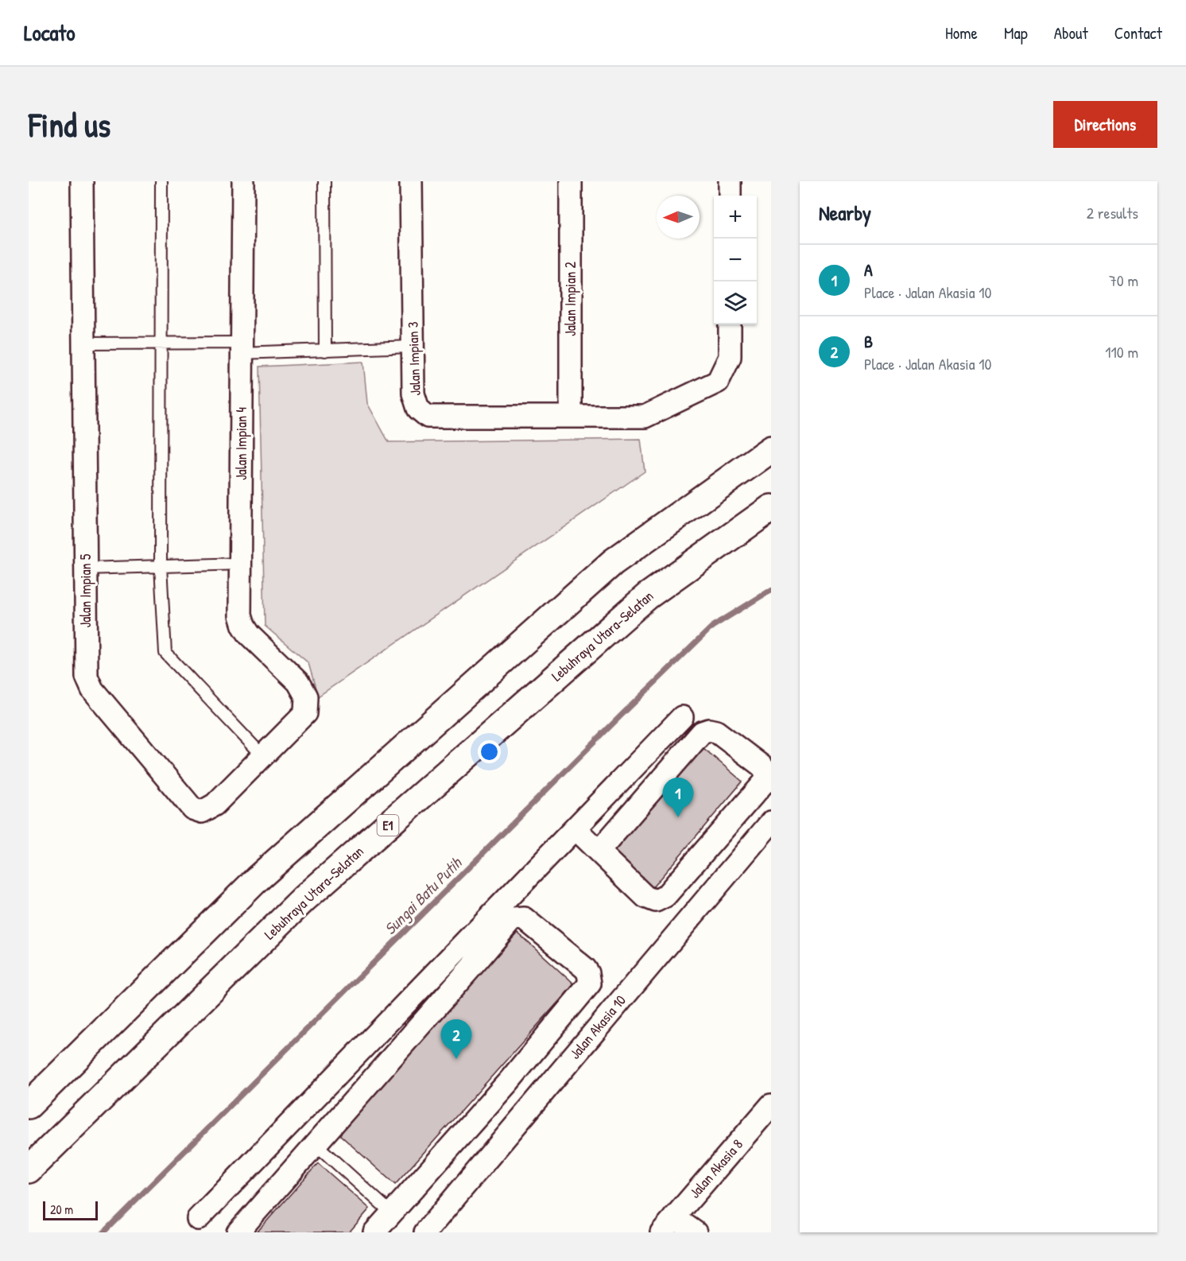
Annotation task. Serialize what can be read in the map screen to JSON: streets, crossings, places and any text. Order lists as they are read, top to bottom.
{
  "streets": {
    "highway": ["Lebuhraya Utara–Selatan", "E1"],
    "street": [
      "Jalan Impian 2",
      "Jalan Impian 3",
      "Jalan Impian 4",
      "Jalan Impian 5",
      "Jalan Akasia 10",
      "Jalan Akasia 8"
    ]
  },
  "crossings": [
    ["Jalan Impian 2", "Jalan Impian 3"],
    ["Jalan Impian 4", "Jalan Impian 5"]
  ],
  "water": ["Sungai Batu Putih"],
  "scale_bar": "20 m",
  "north": "left",
  "page": {
    "header": "Locato",
    "nav": [
      "Home",
      "Map",
      "About",
      "Contact"
    ],
    "buttons": "Directions",
    "title": "Find us",
    "heading": ["Nearby", "2 results"],
    "map_buttons": ["+", "−"],
    "list": [
      {
        "mark": "1",
        "name": "A",
        "note": "Place · Jalan Akasia 10",
        "value": "70 m"
      },
      {
        "mark": "2",
        "name": "B",
        "note": "Place · Jalan Akasia 10",
        "value": "110 m"
      }
    ],
    "pins": ["1", "2"],
    "scale": "20 m"
  }
}
